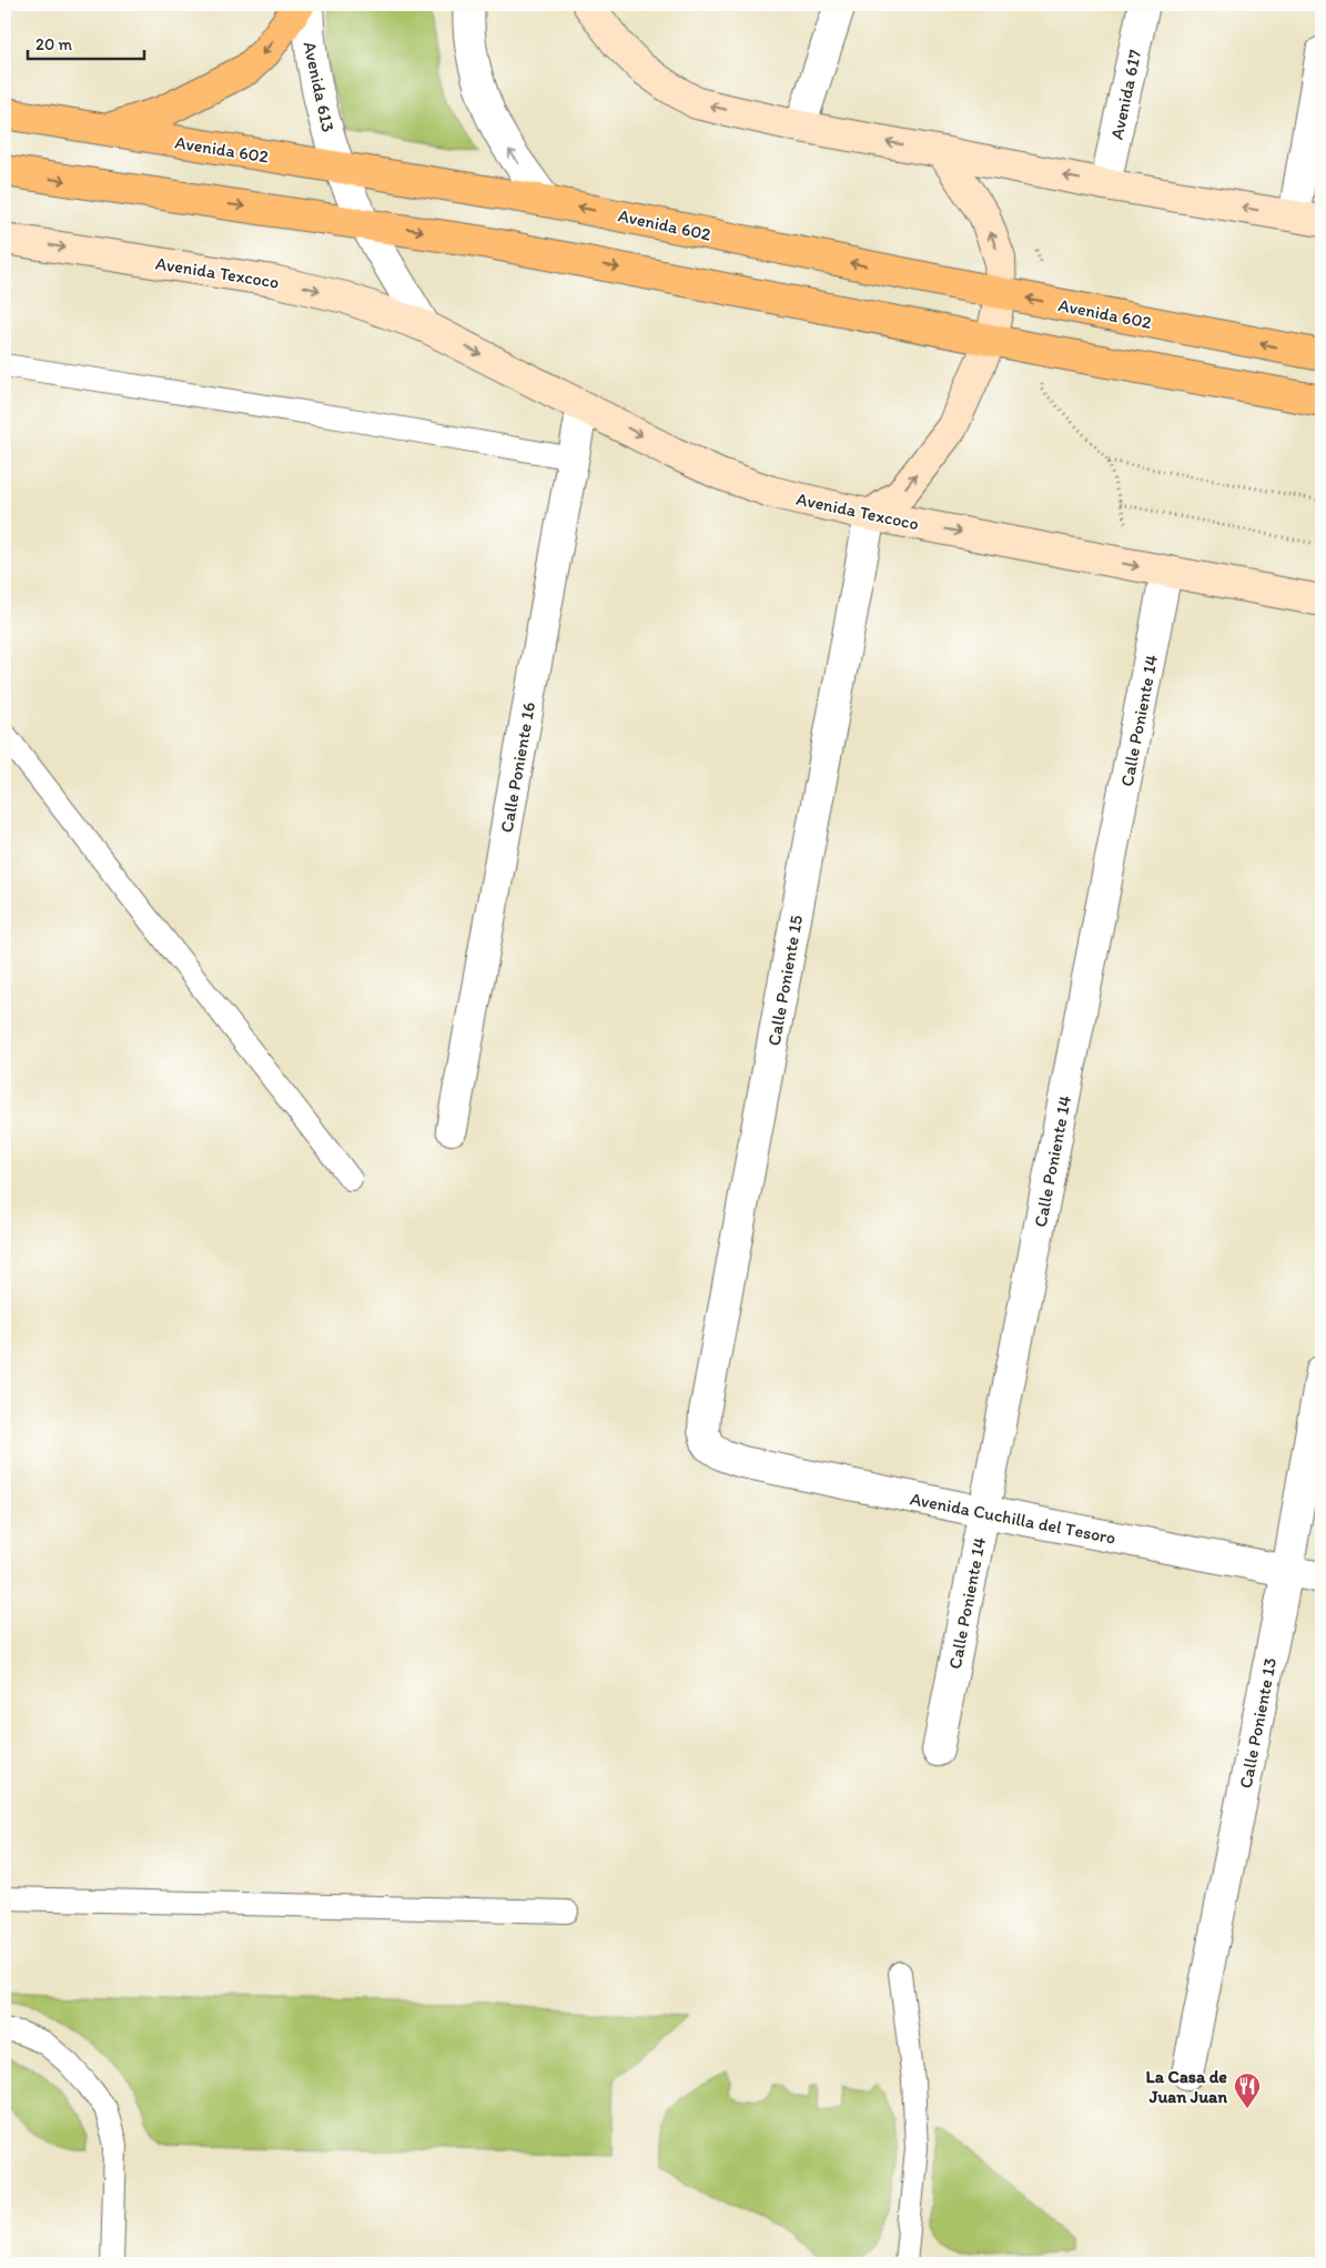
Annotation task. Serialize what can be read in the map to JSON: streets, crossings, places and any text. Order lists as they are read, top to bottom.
{
  "streets": {
    "main road": ["Avenida 602", "Avenida Texcoco"],
    "street": [
      "Avenida 613",
      "Avenida 617",
      "Calle Poniente 14",
      "Calle Poniente 16",
      "Calle Poniente 15",
      "Avenida Cuchilla del Tesoro",
      "Calle Poniente 13"
    ]
  },
  "crossings": [
    ["Avenida 613", "Avenida 602"],
    ["Avenida Texcoco", "Calle Poniente 14"],
    ["Avenida Texcoco", "Calle Poniente 16"],
    ["Avenida Texcoco", "Calle Poniente 15"],
    ["Calle Poniente 14", "Avenida Cuchilla del Tesoro"],
    ["Calle Poniente 15", "Avenida Cuchilla del Tesoro"],
    ["Avenida Cuchilla del Tesoro", "Calle Poniente 13"]
  ],
  "places": {
    "restaurant": ["La Casa de Juan Juan"]
  },
  "scale_bar": "20 m"
}
